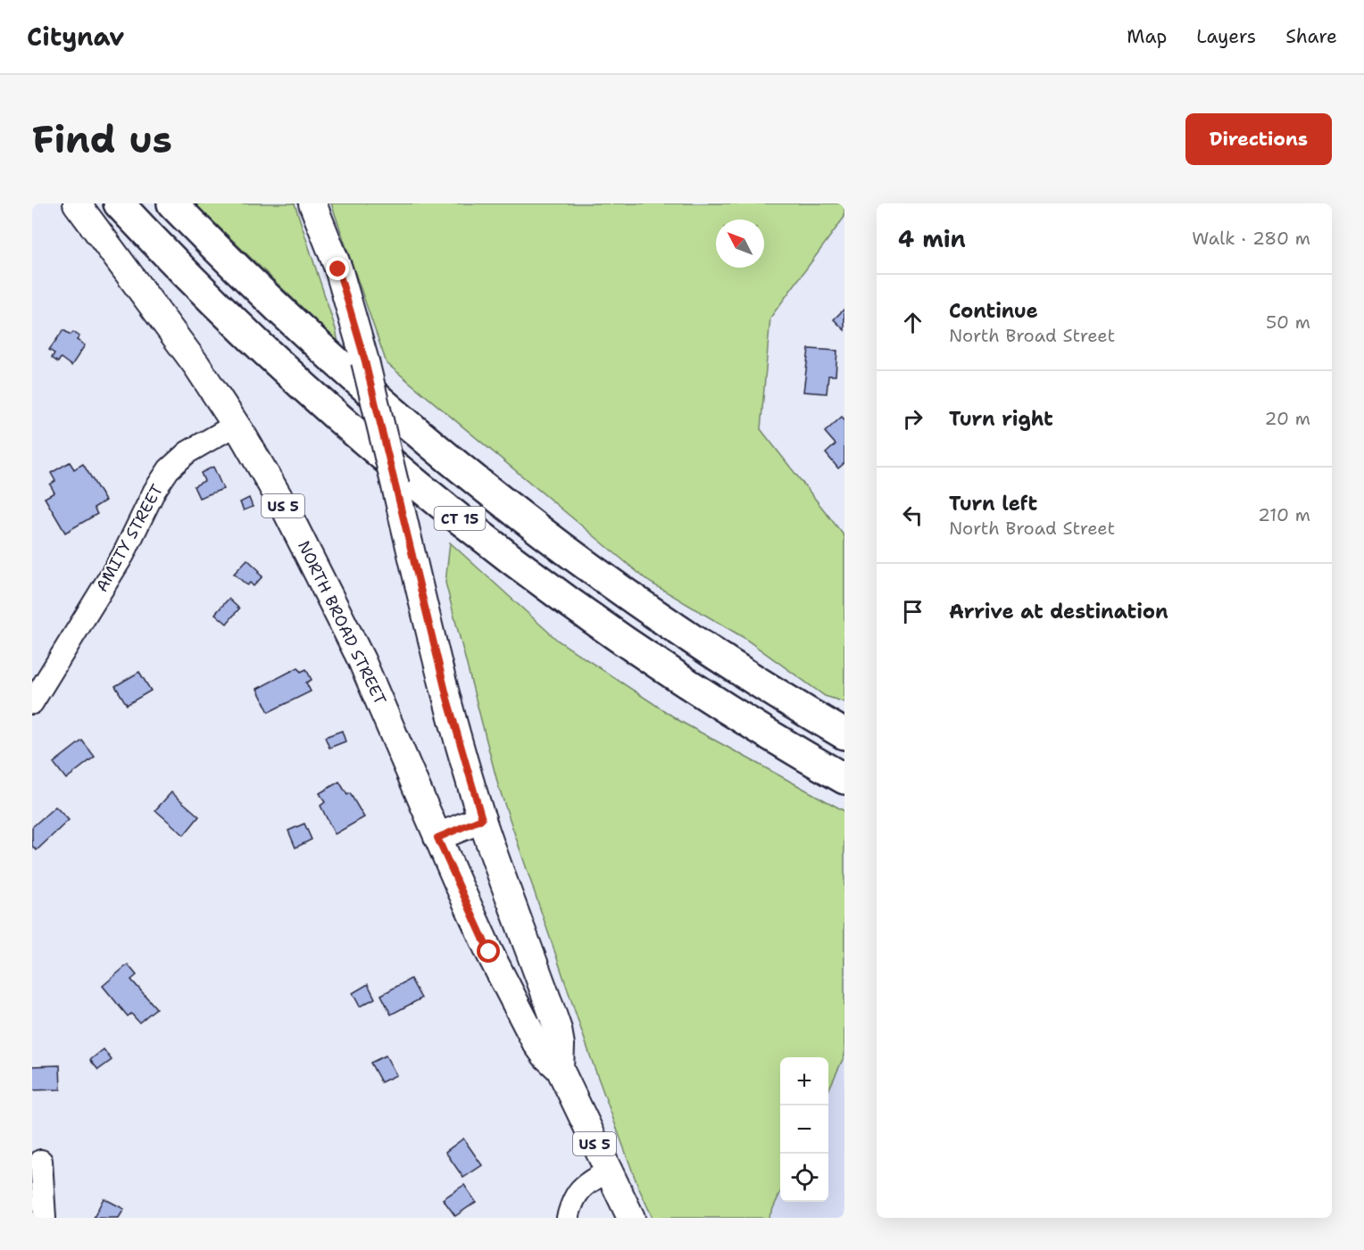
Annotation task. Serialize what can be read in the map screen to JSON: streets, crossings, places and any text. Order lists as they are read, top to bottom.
{
  "streets": {
    "highway": ["CT 15"],
    "main road": ["US 5", "NORTH BROAD STREET"],
    "street": ["AMITY STREET"]
  },
  "crossings": [
    ["AMITY STREET", "NORTH BROAD STREET"]
  ],
  "north": "top left",
  "page": {
    "header": "Citynav",
    "nav": ["Map", "Layers", "Share"],
    "buttons": "Directions",
    "title": "Find us",
    "heading": ["4 min", "Walk · 280 m"],
    "list": [
      ["Continue", "North Broad Street", "50 m"],
      ["Turn right", "20 m"],
      ["Turn left", "North Broad Street", "210 m"],
      "Arrive at destination"
    ],
    "map_buttons": ["+", "−"]
  }
}
